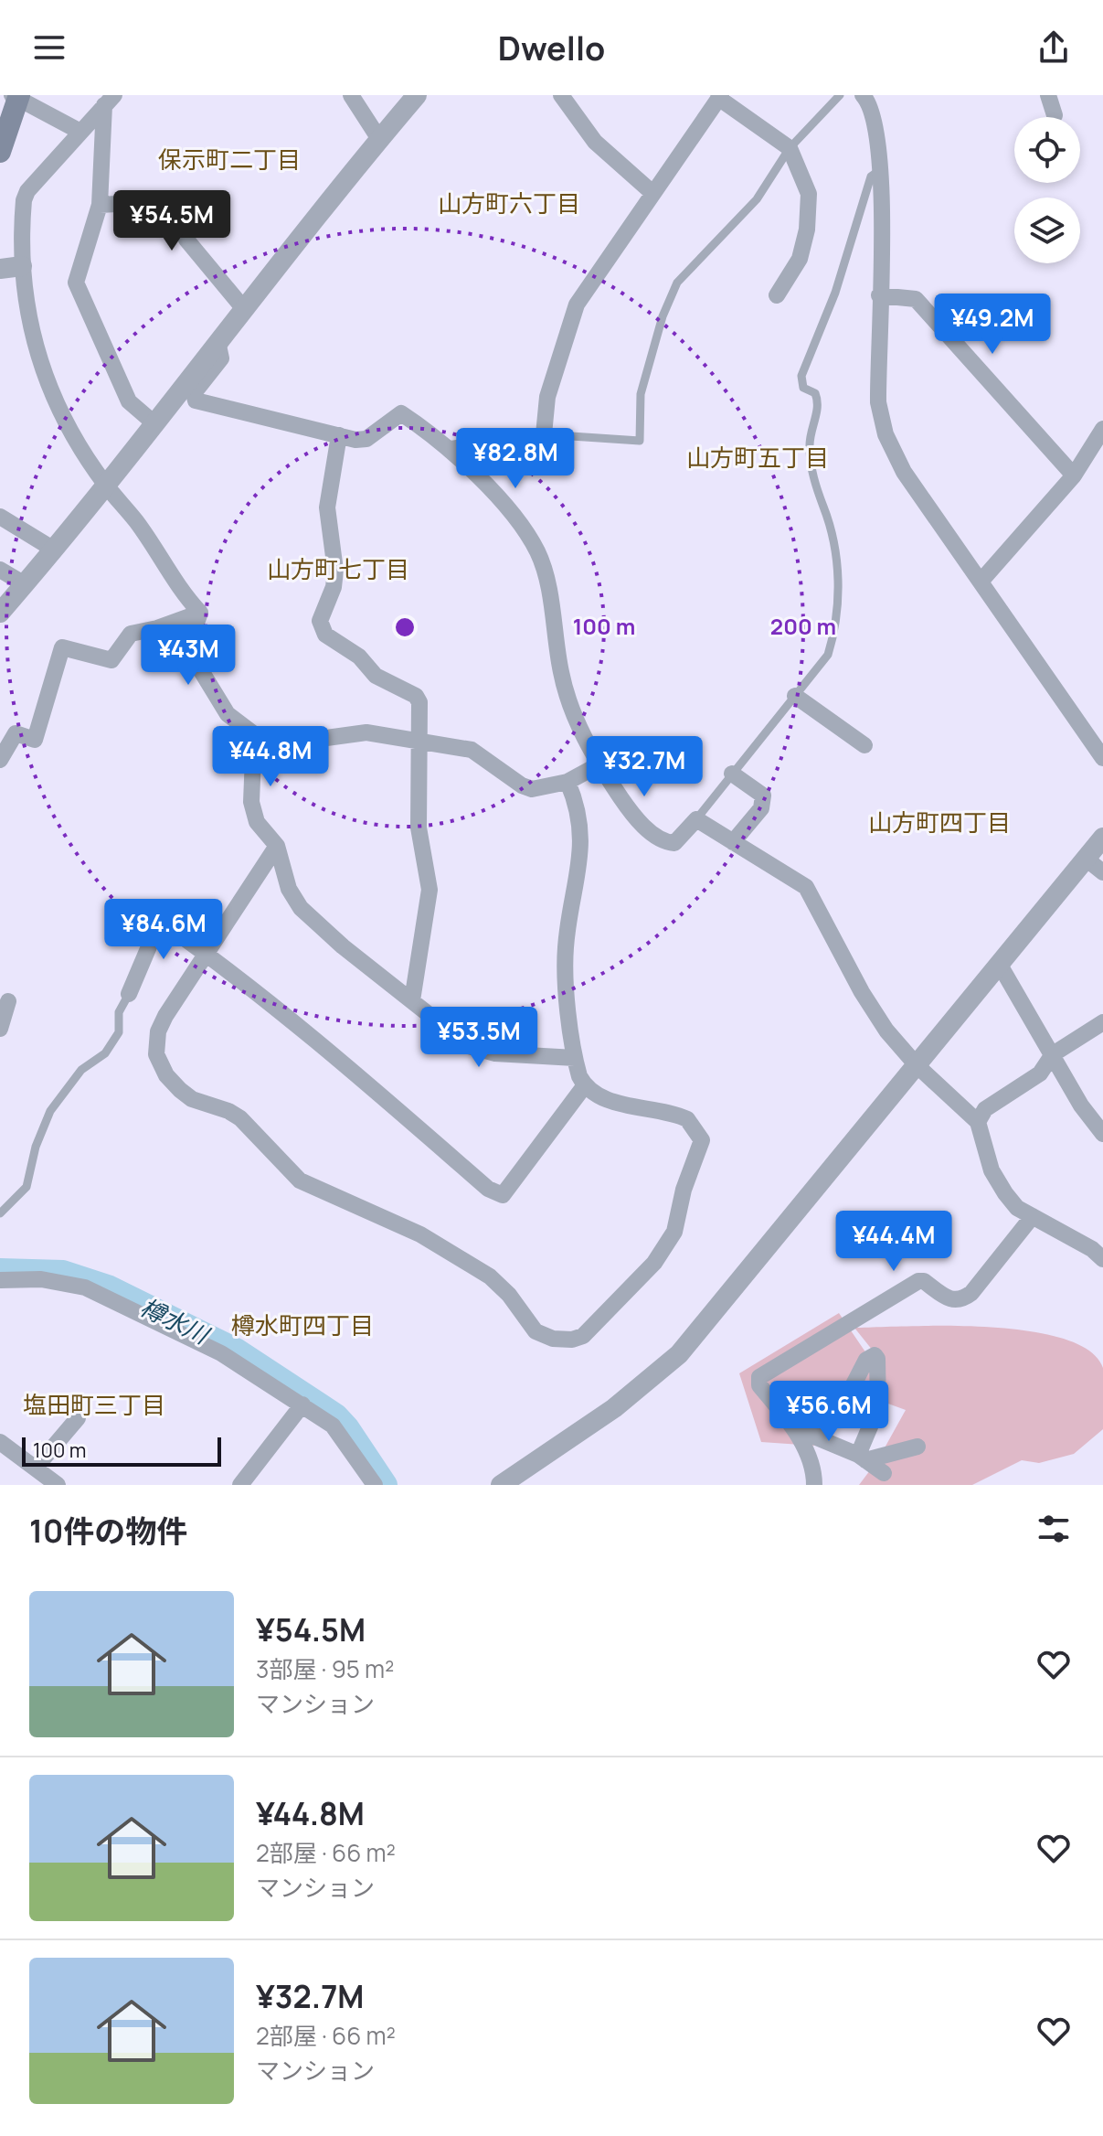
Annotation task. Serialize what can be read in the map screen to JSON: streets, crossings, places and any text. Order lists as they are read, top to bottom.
{
  "districts": [
    "保示町二丁目",
    "山方町六丁目",
    "山方町五丁目",
    "山方町七丁目",
    "山方町四丁目",
    "樽水町四丁目",
    "塩田町三丁目"
  ],
  "water": ["樽水川"],
  "scale_bar": "100 m",
  "page": {
    "header": "Dwello",
    "price": [
      "¥54.5M",
      "¥49.2M",
      "¥82.8M",
      "¥43M",
      "¥44.8M",
      "¥32.7M",
      "¥84.6M",
      "¥53.5M",
      "¥44.4M",
      "¥56.6M"
    ],
    "scale": "100 m",
    "heading": "10件の物件",
    "list": [
      {
        "name": "¥54.5M",
        "note": "3部屋 · 95 m² · マンション"
      },
      {
        "name": "¥44.8M",
        "note": "2部屋 · 66 m² · マンション"
      },
      {
        "name": "¥32.7M",
        "note": "2部屋 · 66 m² · マンション"
      }
    ]
  },
  "rings": ["100 m", "200 m"]
}
